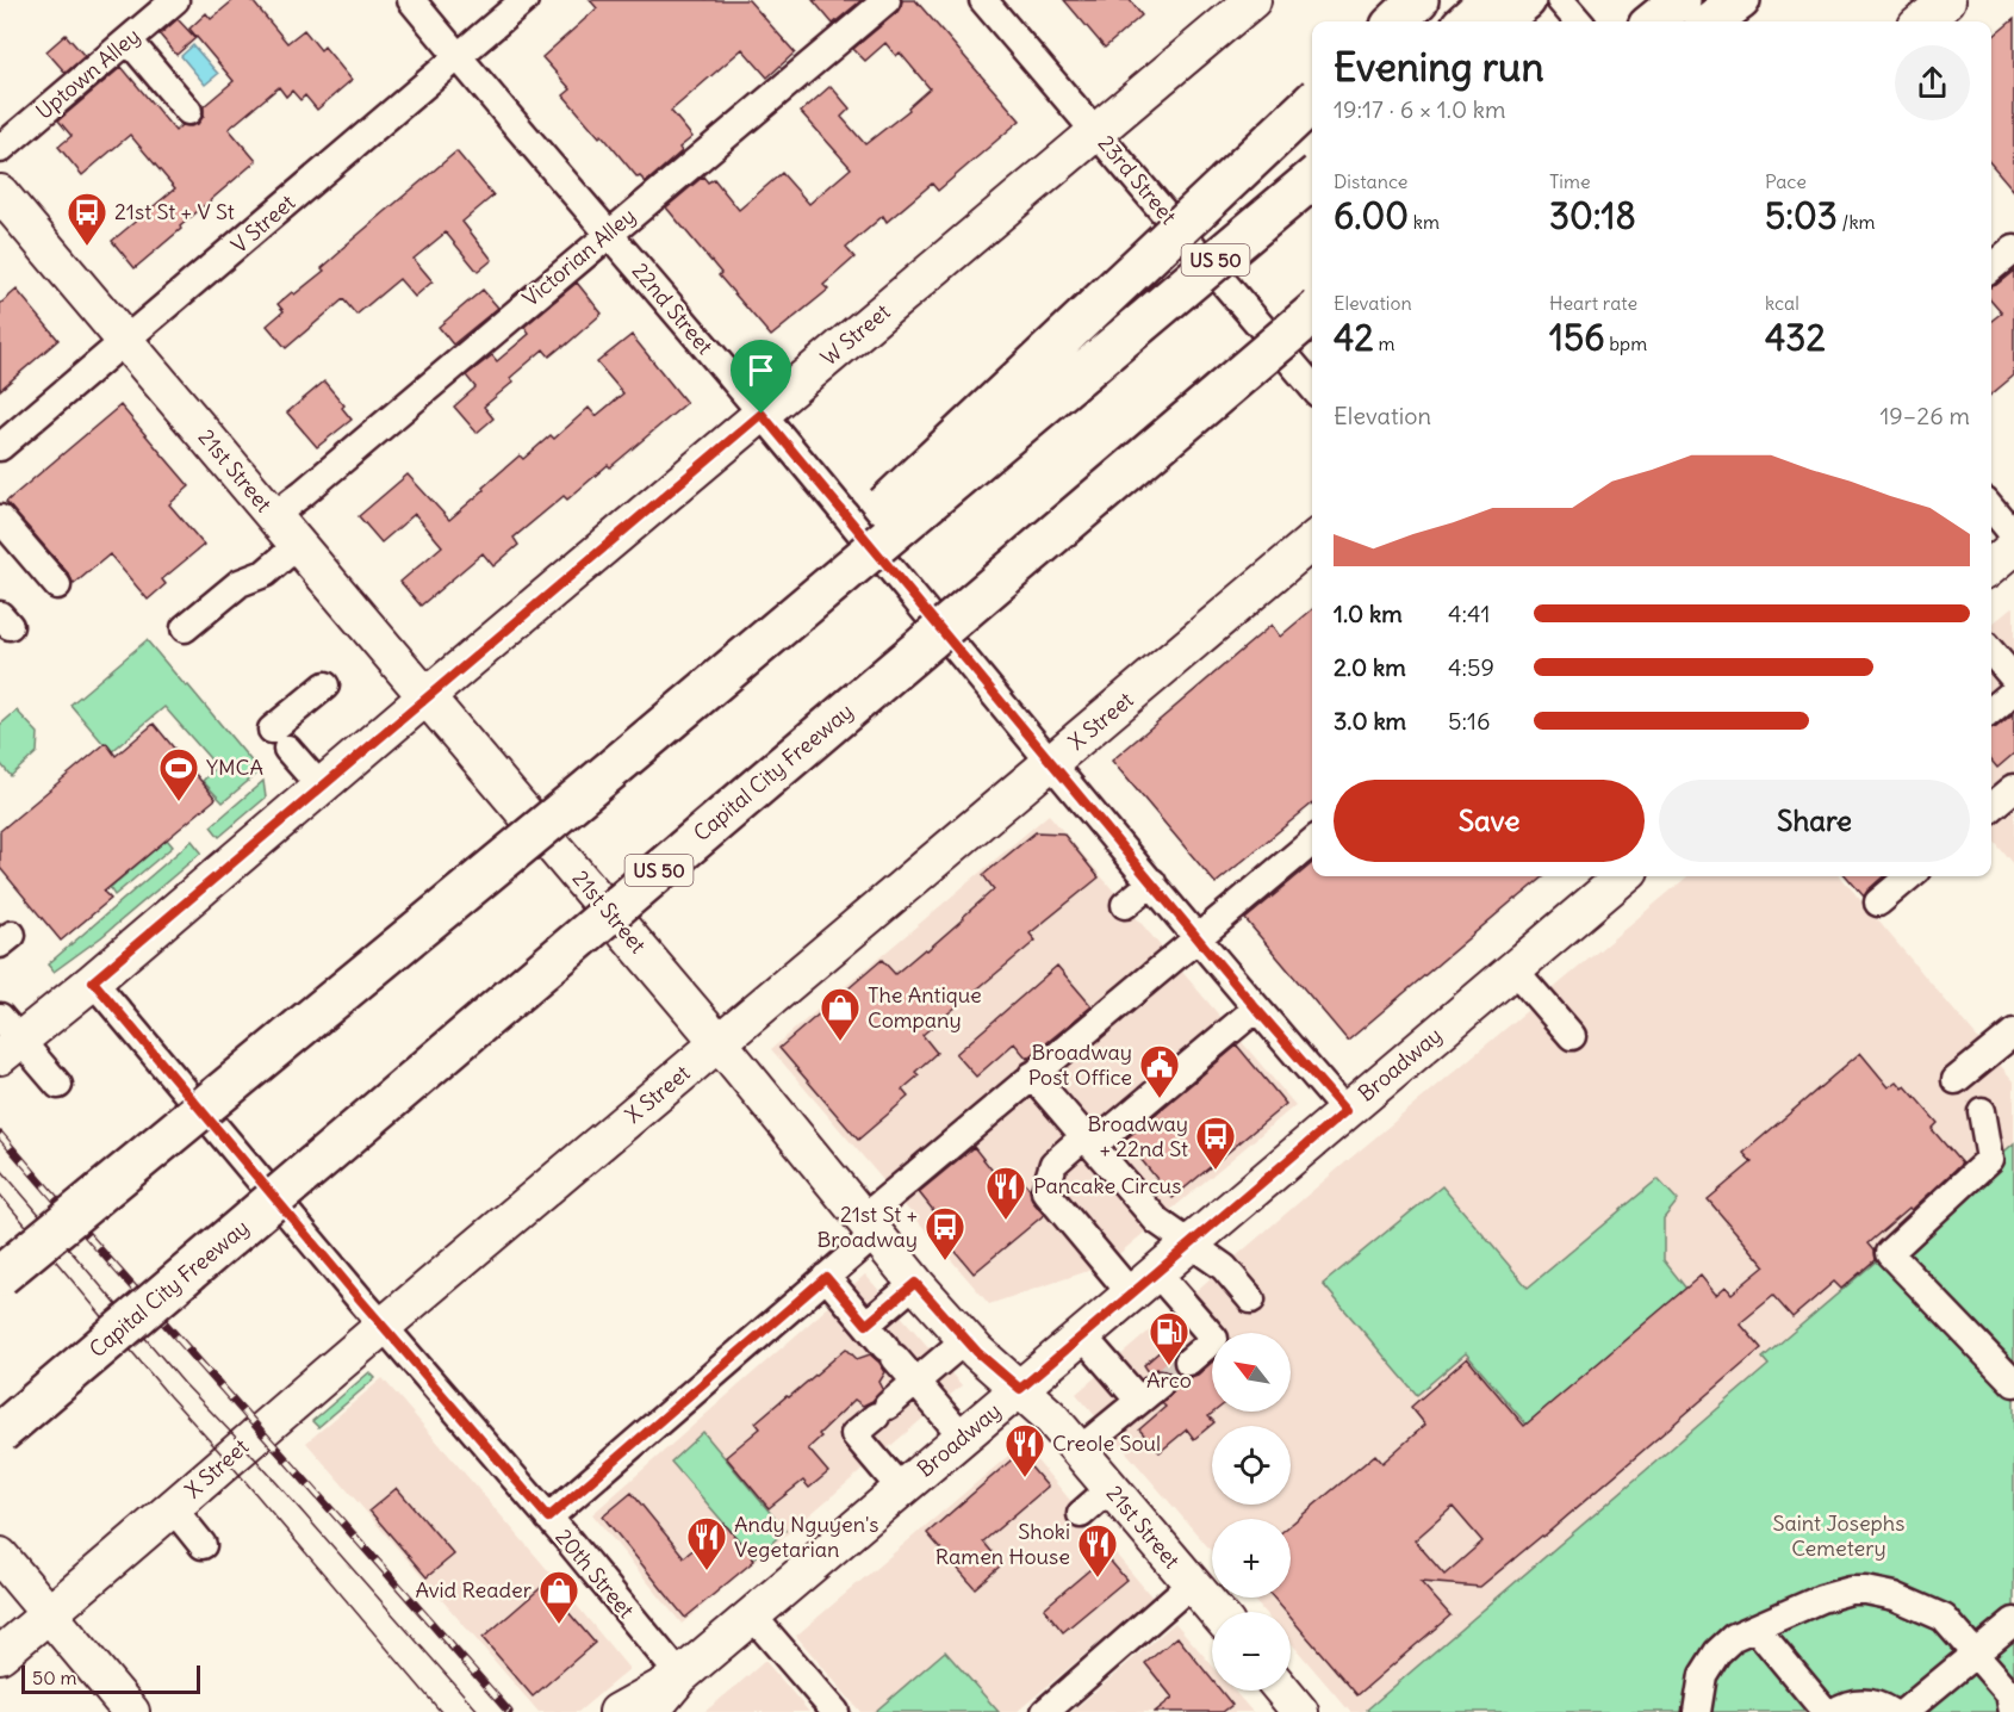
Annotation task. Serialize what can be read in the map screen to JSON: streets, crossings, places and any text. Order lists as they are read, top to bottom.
{
  "streets": {
    "highway": ["US 50", "Capital City Freeway"],
    "main road": [
      "W Street",
      "21st Street",
      "X Street",
      "Broadway"
    ],
    "street": [
      "Uptown Alley",
      "23rd Street",
      "V Street",
      "Victorian Alley",
      "22nd Street",
      "20th Street"
    ]
  },
  "crossings": [
    ["23rd Street", "W Street"],
    ["V Street", "22nd Street"],
    ["V Street", "21st Street"],
    ["Victorian Alley", "22nd Street"],
    ["Victorian Alley", "21st Street"],
    ["22nd Street", "W Street"],
    ["22nd Street", "X Street"],
    ["22nd Street", "Broadway"],
    ["W Street", "21st Street"],
    ["W Street", "20th Street"],
    ["21st Street", "X Street"],
    ["21st Street", "Broadway"],
    ["X Street", "20th Street"],
    ["Broadway", "20th Street"]
  ],
  "parks": ["Saint Josephs Cemetery"],
  "places": {
    "bus stop": ["21st St + V St", "Broadway + 22nd St", "21st St + Broadway"],
    "sports": ["YMCA"],
    "shop": ["The Antique Company", "Avid Reader"],
    "public building": ["Broadway Post Office"],
    "restaurant": [
      "Pancake Circus",
      "Creole Soul",
      "Andy Nguyen's Vegetarian",
      "Shoki Ramen House"
    ],
    "fuel station": ["Arco"]
  },
  "scale_bar": "50 m",
  "north": "top left",
  "page": {
    "heading": ["Evening run", "19:17 · 6 × 1.0 km"],
    "stats": [
      ["Distance", "6.00 km"],
      ["Time", "30:18"],
      ["Pace", "5:03 /km"],
      ["Elevation", "42 m"],
      ["Heart rate", "156 bpm"],
      ["kcal", "432"]
    ],
    "chart": ["Elevation", "19–26 m"],
    "list": [
      {
        "name": "1.0 km",
        "note": "4:41"
      },
      {
        "name": "2.0 km",
        "note": "4:59"
      },
      {
        "name": "3.0 km",
        "note": "5:16"
      }
    ],
    "buttons": ["Save", "Share"],
    "map_buttons": ["+", "−"],
    "scale": "50 m"
  }
}
